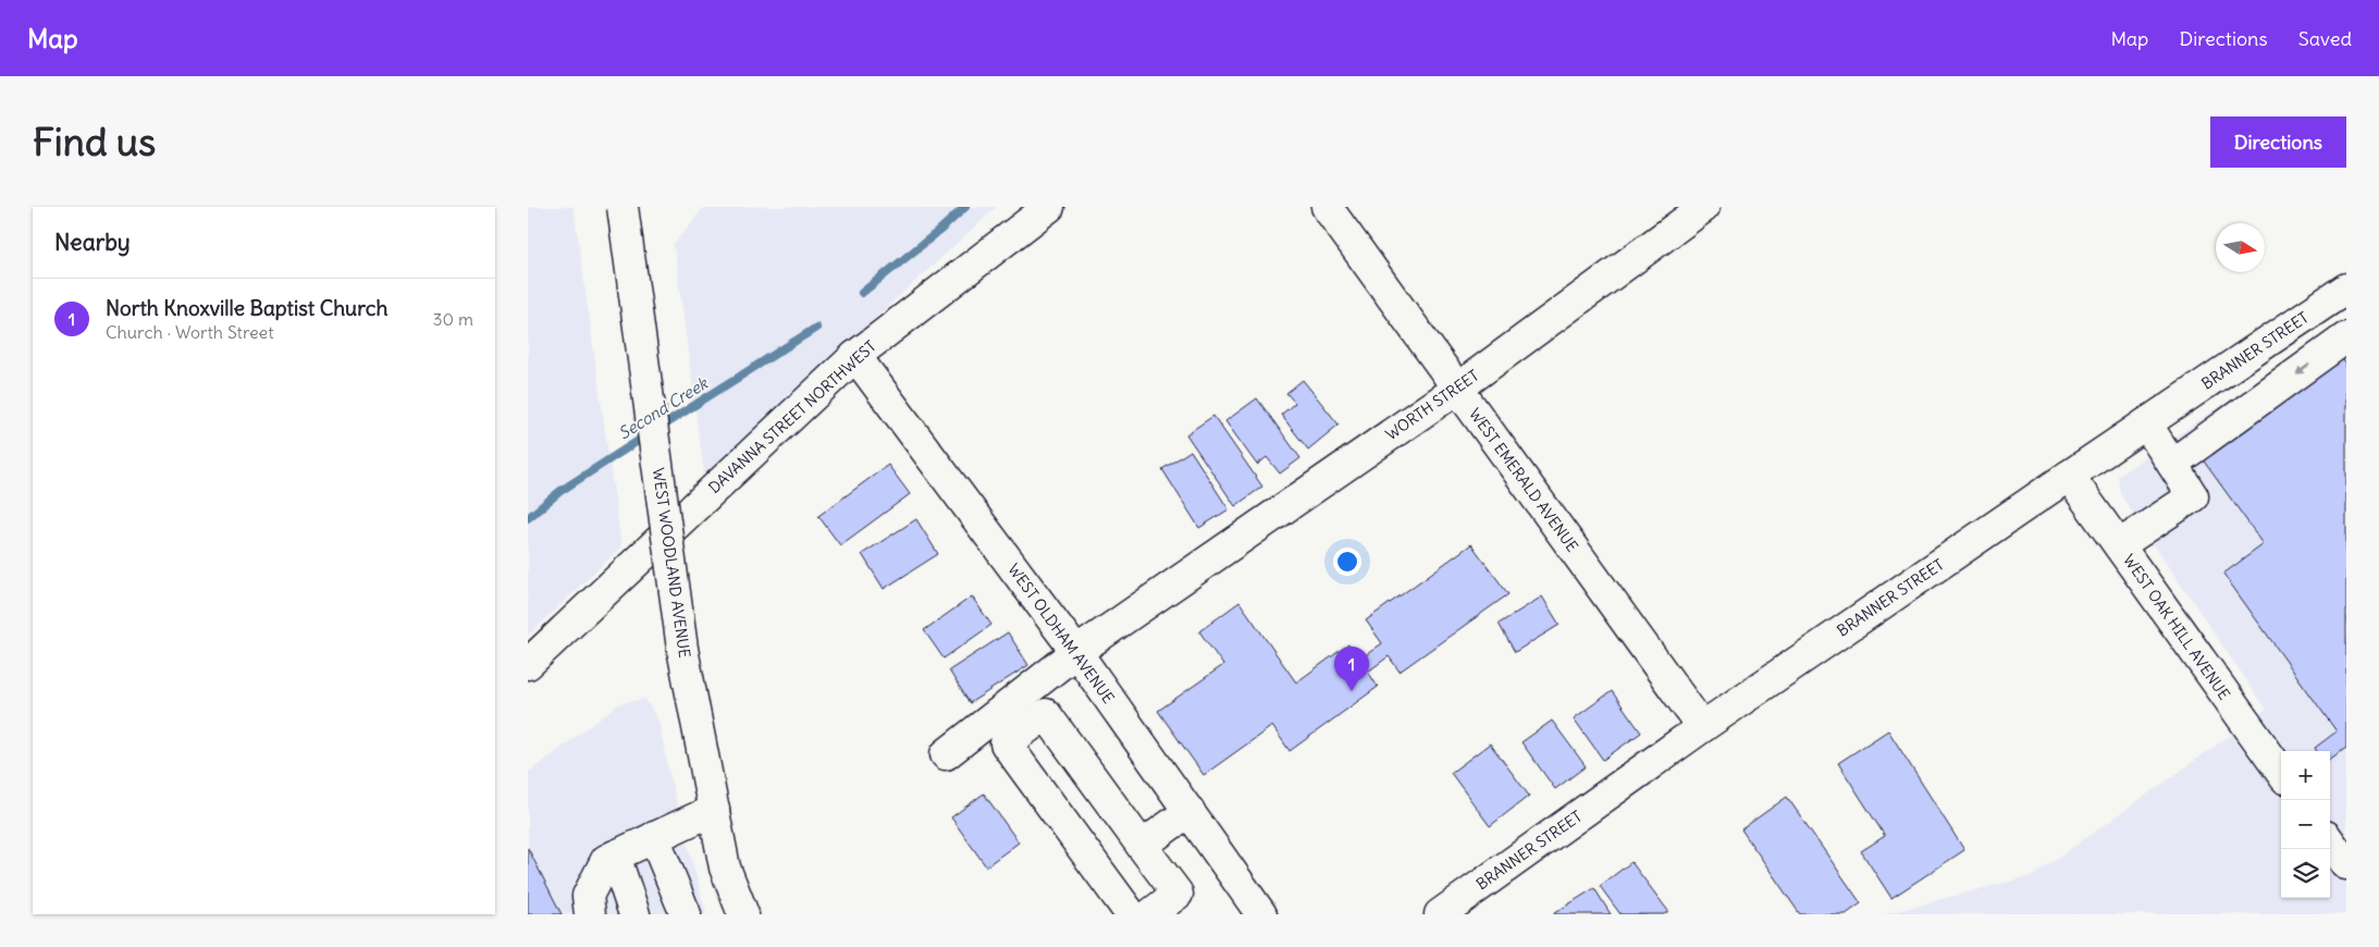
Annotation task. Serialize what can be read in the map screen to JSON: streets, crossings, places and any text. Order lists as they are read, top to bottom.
{
  "streets": {
    "street": [
      "BRANNER STREET",
      "WORTH STREET",
      "DAVANNA STREET NORTHWEST",
      "WEST EMERALD AVENUE",
      "WEST WOODLAND AVENUE",
      "WEST OAK HILL AVENUE",
      "WEST OLDHAM AVENUE"
    ]
  },
  "crossings": [
    ["BRANNER STREET", "WEST EMERALD AVENUE"],
    ["BRANNER STREET", "WEST OAK HILL AVENUE"],
    ["WORTH STREET", "WEST EMERALD AVENUE"],
    ["WORTH STREET", "WEST OLDHAM AVENUE"],
    ["DAVANNA STREET NORTHWEST", "WEST OLDHAM AVENUE"]
  ],
  "water": ["Second Creek"],
  "north": "right",
  "page": {
    "header": "Map",
    "nav": ["Map", "Directions", "Saved"],
    "buttons": "Directions",
    "title": "Find us",
    "heading": "Nearby",
    "list": [
      {
        "mark": "1",
        "name": "North Knoxville Baptist Church",
        "note": "Church · Worth Street",
        "value": "30 m"
      }
    ],
    "pins": "1",
    "map_buttons": ["+", "−"]
  }
}
